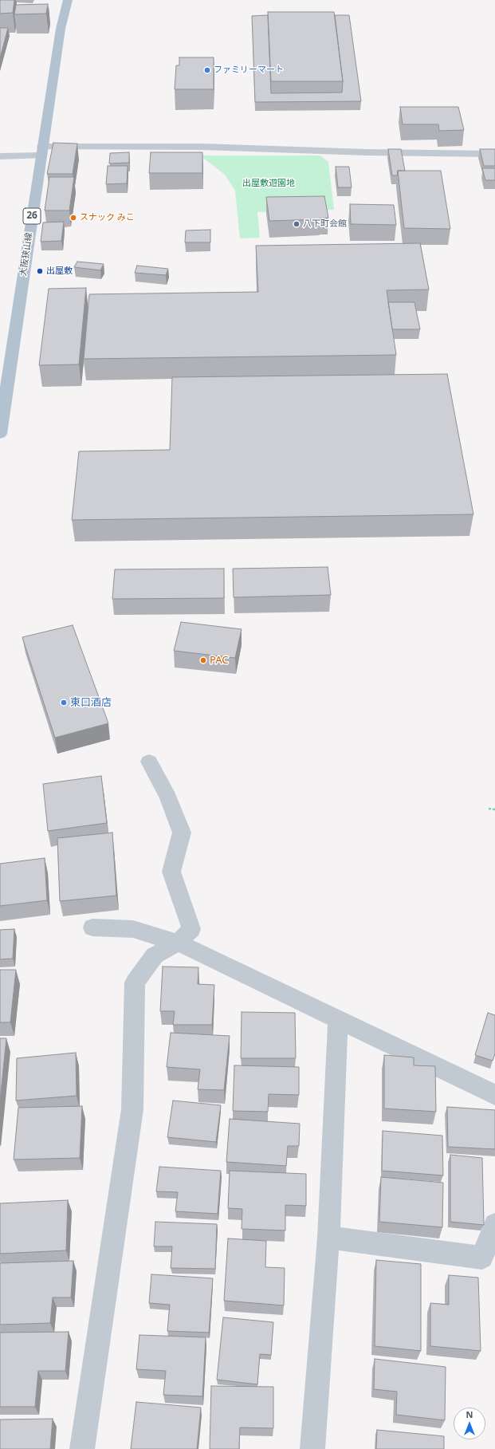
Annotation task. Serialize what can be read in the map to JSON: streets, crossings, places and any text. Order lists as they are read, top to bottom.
{
  "streets": {
    "main road": ["26", "大阪狭山線"]
  },
  "parks": ["出屋敷遊園地"],
  "places": [
    "ファミリーマート",
    "スナック みこ",
    "八下町会館",
    "出屋敷",
    "PAC",
    "東口酒店"
  ],
  "north": "top"
}
